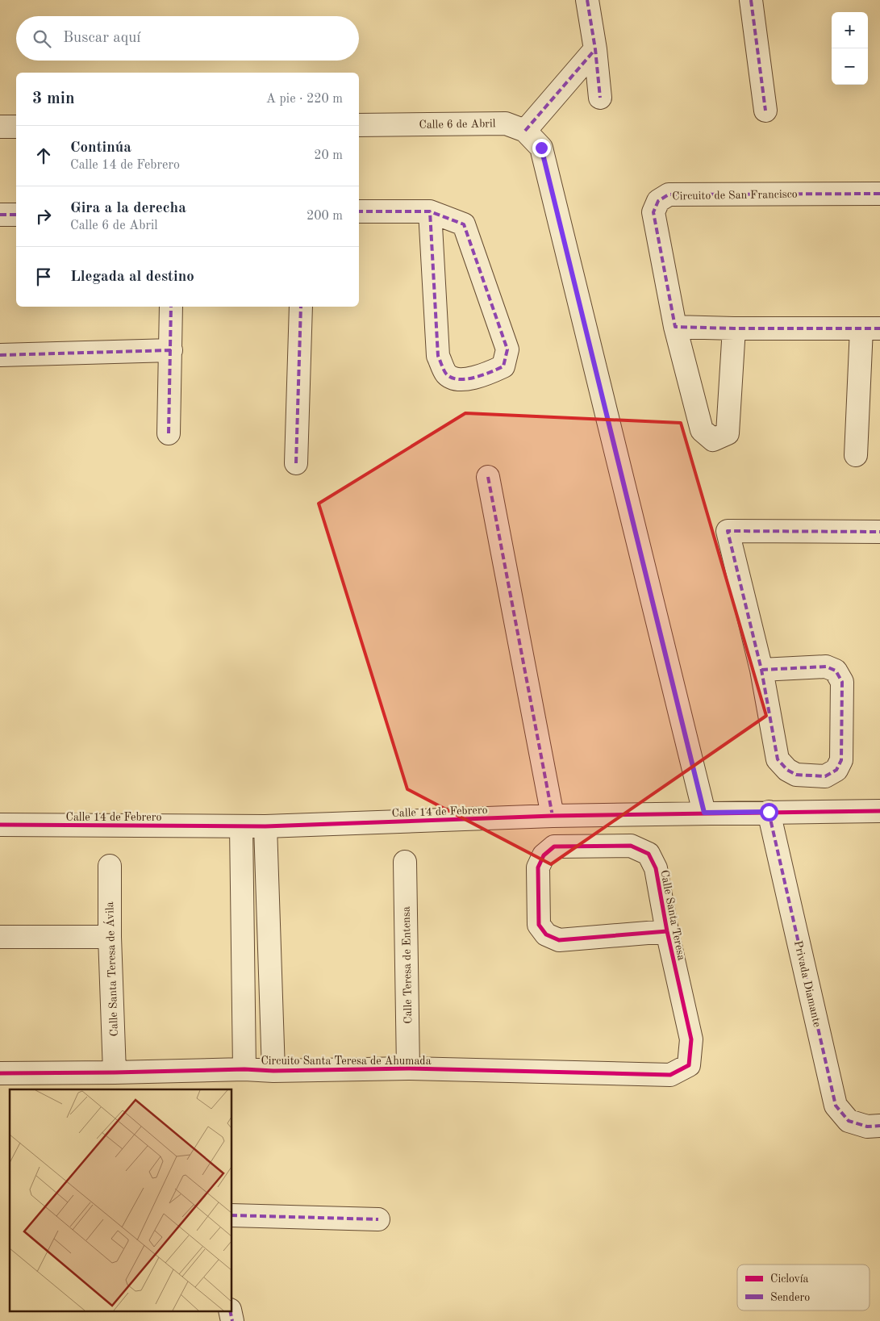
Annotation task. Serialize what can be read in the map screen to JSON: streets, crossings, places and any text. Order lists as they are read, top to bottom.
{
  "streets": {
    "street": [
      "Calle 6 de Abril",
      "Circuito de San Francisco",
      "Calle 14 de Febrero",
      "Calle Santa Teresa",
      "Calle Teresa de Entensa",
      "Calle Santa Teresa de Ávila",
      "Privada Diamante",
      "Circuito Santa Teresa de Ahumada"
    ]
  },
  "crossings": [
    ["Calle 6 de Abril", "Calle 14 de Febrero"],
    ["Calle 14 de Febrero", "Privada Diamante"],
    ["Calle Santa Teresa", "Circuito Santa Teresa de Ahumada"],
    ["Calle Teresa de Entensa", "Circuito Santa Teresa de Ahumada"],
    ["Calle Santa Teresa de Ávila", "Circuito Santa Teresa de Ahumada"]
  ],
  "legend": ["Ciclovía", "Sendero"],
  "page": {
    "map_buttons": ["+", "−"],
    "search": "Buscar aquí",
    "heading": ["3 min", "A pie · 220 m"],
    "list": [
      ["Continúa", "Calle 14 de Febrero", "20 m"],
      ["Gira a la derecha", "Calle 6 de Abril", "200 m"],
      "Llegada al destino"
    ]
  }
}
